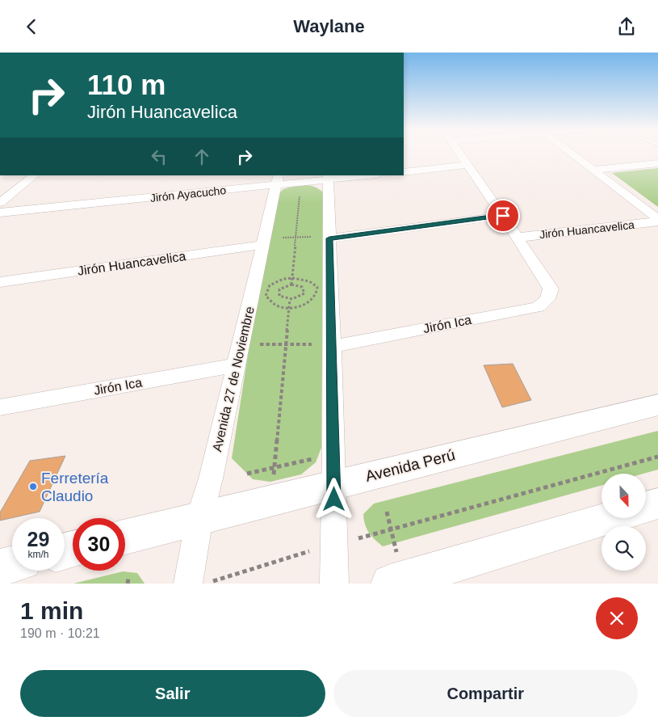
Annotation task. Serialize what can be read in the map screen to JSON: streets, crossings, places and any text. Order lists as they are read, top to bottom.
{
  "streets": {
    "main road": ["Avenida Perú"],
    "street": [
      "Jirón Ayacucho",
      "Jirón Huancavelica",
      "Jirón Ica",
      "Avenida 27 de Noviembre"
    ]
  },
  "crossings": [
    ["Jirón Ayacucho", "Avenida 27 de Noviembre"],
    ["Jirón Huancavelica", "Jirón Ica"],
    ["Jirón Huancavelica", "Avenida 27 de Noviembre"],
    ["Jirón Ica", "Avenida 27 de Noviembre"],
    ["Avenida 27 de Noviembre", "Avenida Perú"]
  ],
  "places": ["Ferretería Claudio"],
  "north": "bottom",
  "page": {
    "header": "Waylane",
    "turn": ["110 m", "Jirón Huancavelica"],
    "speed": "29 km/h",
    "limit": "30",
    "heading": ["1 min", "190 m · 10:21"],
    "buttons": ["Salir", "Compartir"]
  }
}
